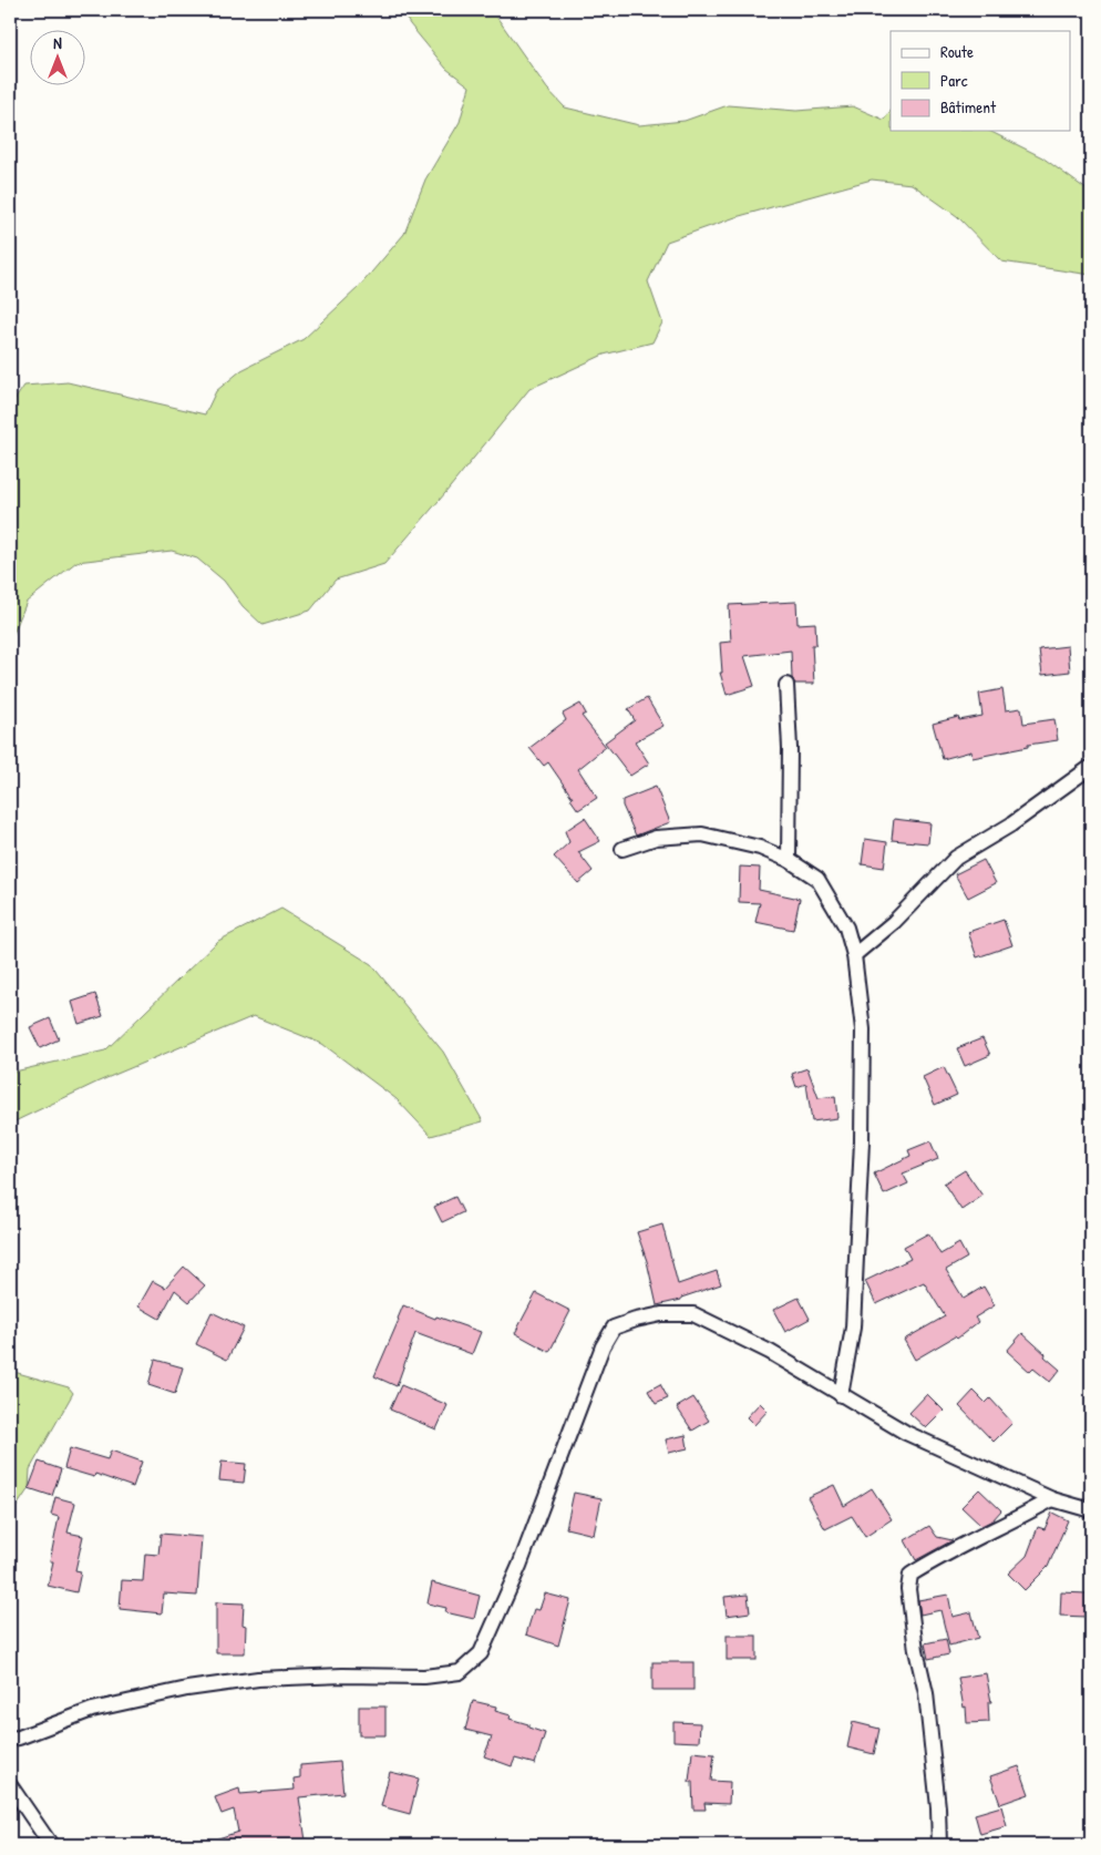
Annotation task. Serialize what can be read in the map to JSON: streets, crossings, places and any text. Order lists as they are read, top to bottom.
{
  "legend": ["Route", "Parc", "Bâtiment"],
  "north": "top"
}
